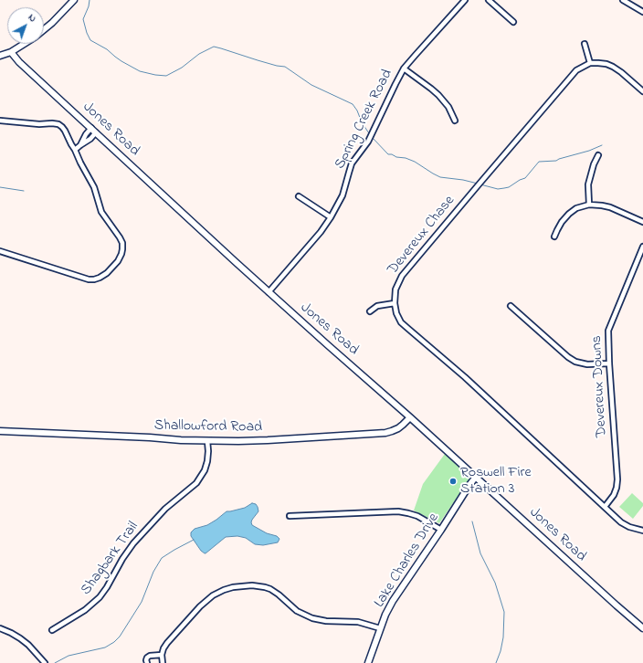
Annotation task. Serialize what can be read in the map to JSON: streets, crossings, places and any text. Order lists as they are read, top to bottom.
{
  "streets": {
    "street": [
      "Spring Creek Road",
      "Jones Road",
      "Devereux Chase",
      "Devereux Downs",
      "Shallowford Road",
      "Shagbark Trail",
      "Lake Charles Drive"
    ]
  },
  "crossings": [
    ["Spring Creek Road", "Jones Road"],
    ["Jones Road", "Shallowford Road"],
    ["Jones Road", "Lake Charles Drive"],
    ["Devereux Chase", "Devereux Downs"],
    ["Shallowford Road", "Shagbark Trail"]
  ],
  "places": ["Roswell Fire Station 3"],
  "north": "top right"
}
